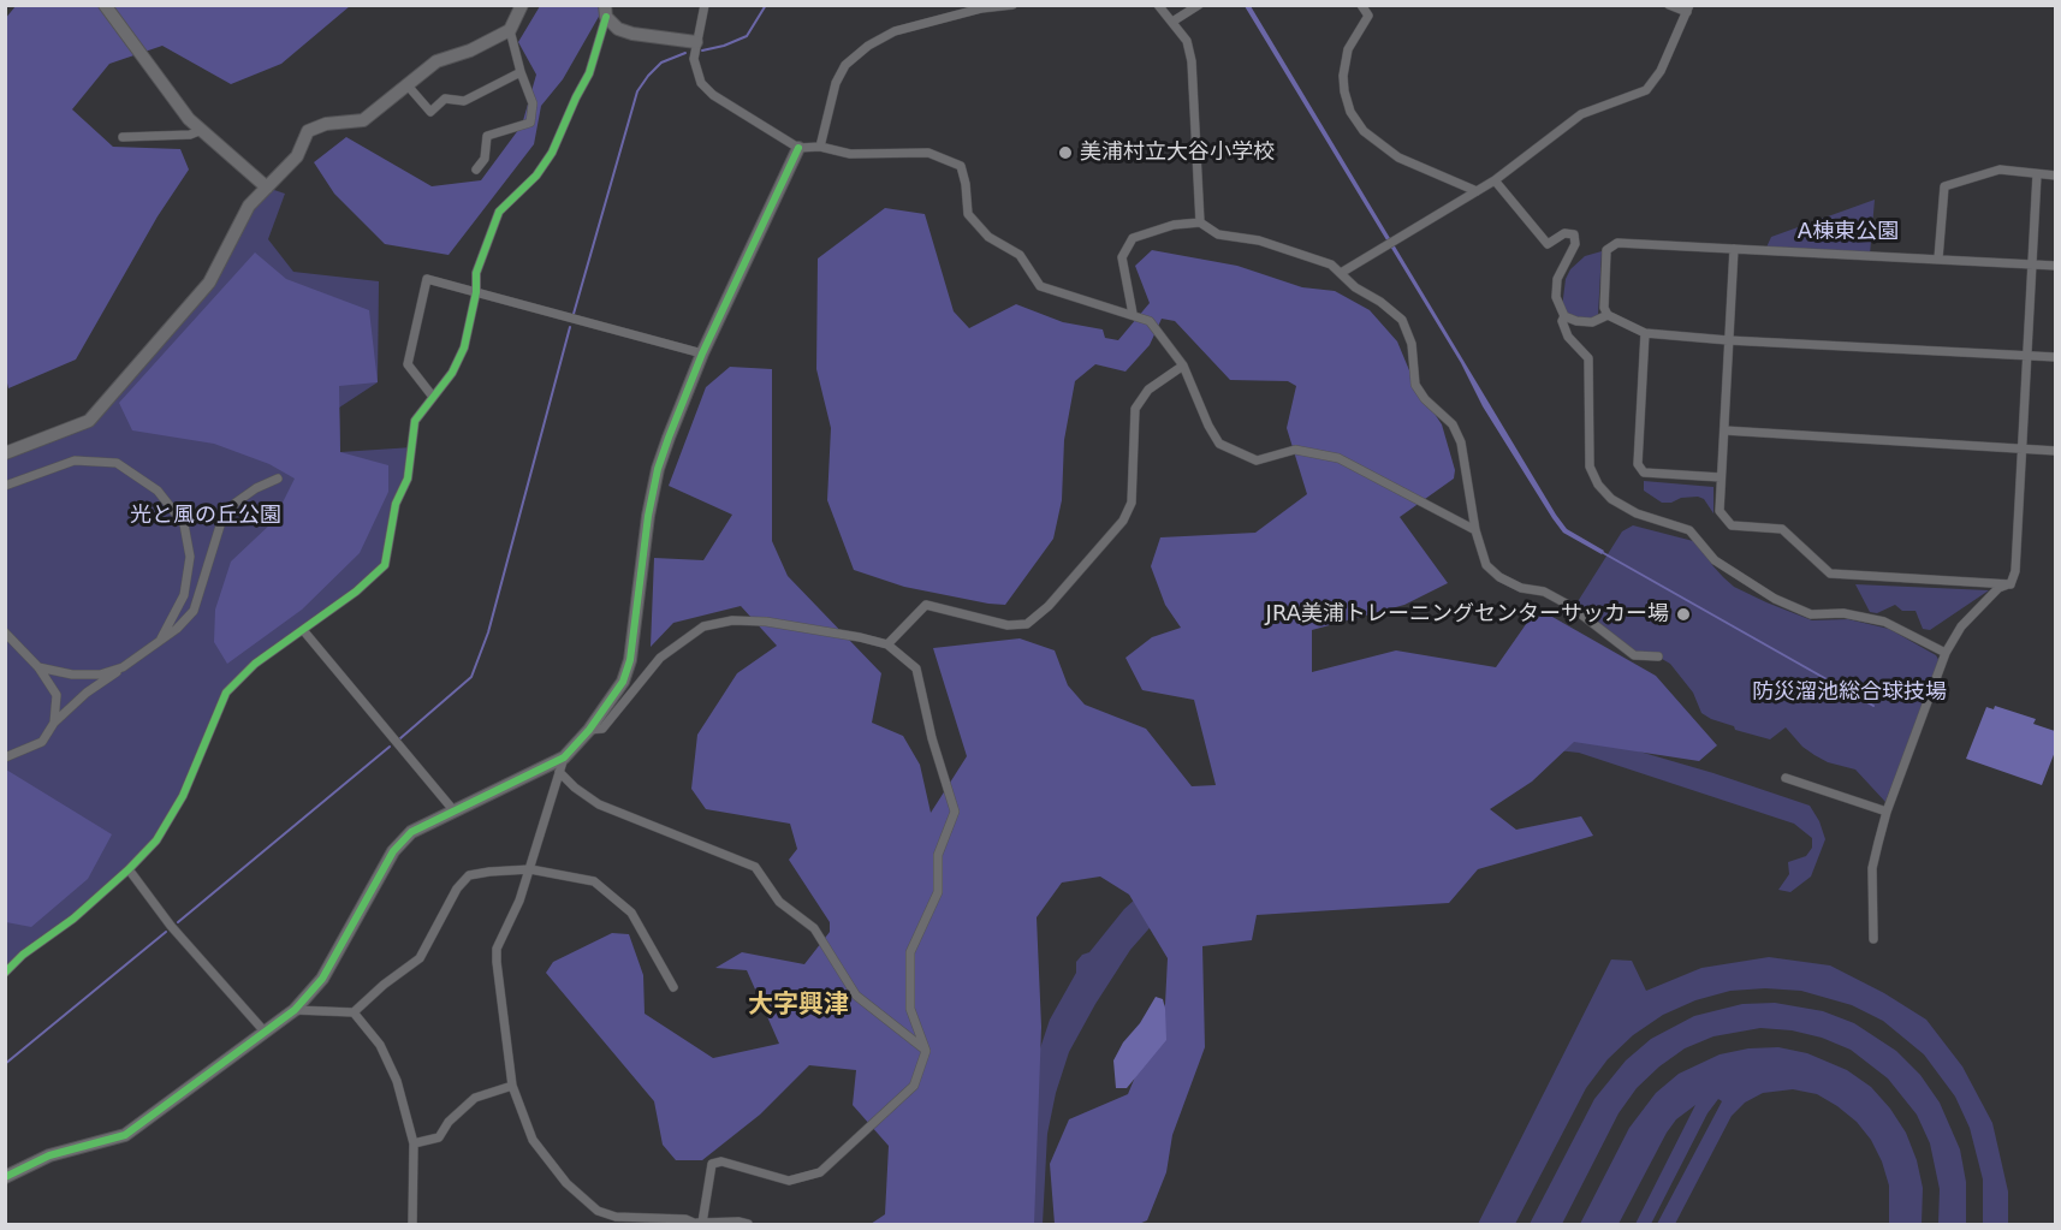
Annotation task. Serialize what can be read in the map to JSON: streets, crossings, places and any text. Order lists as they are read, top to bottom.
{
  "districts": ["大字興津"],
  "parks": ["A棟東公園", "光と風の丘公園", "防災溜池総合球技場"],
  "places": ["美浦村立大谷小学校", "JRA美浦トレーニングセンターサッカー場"]
}
